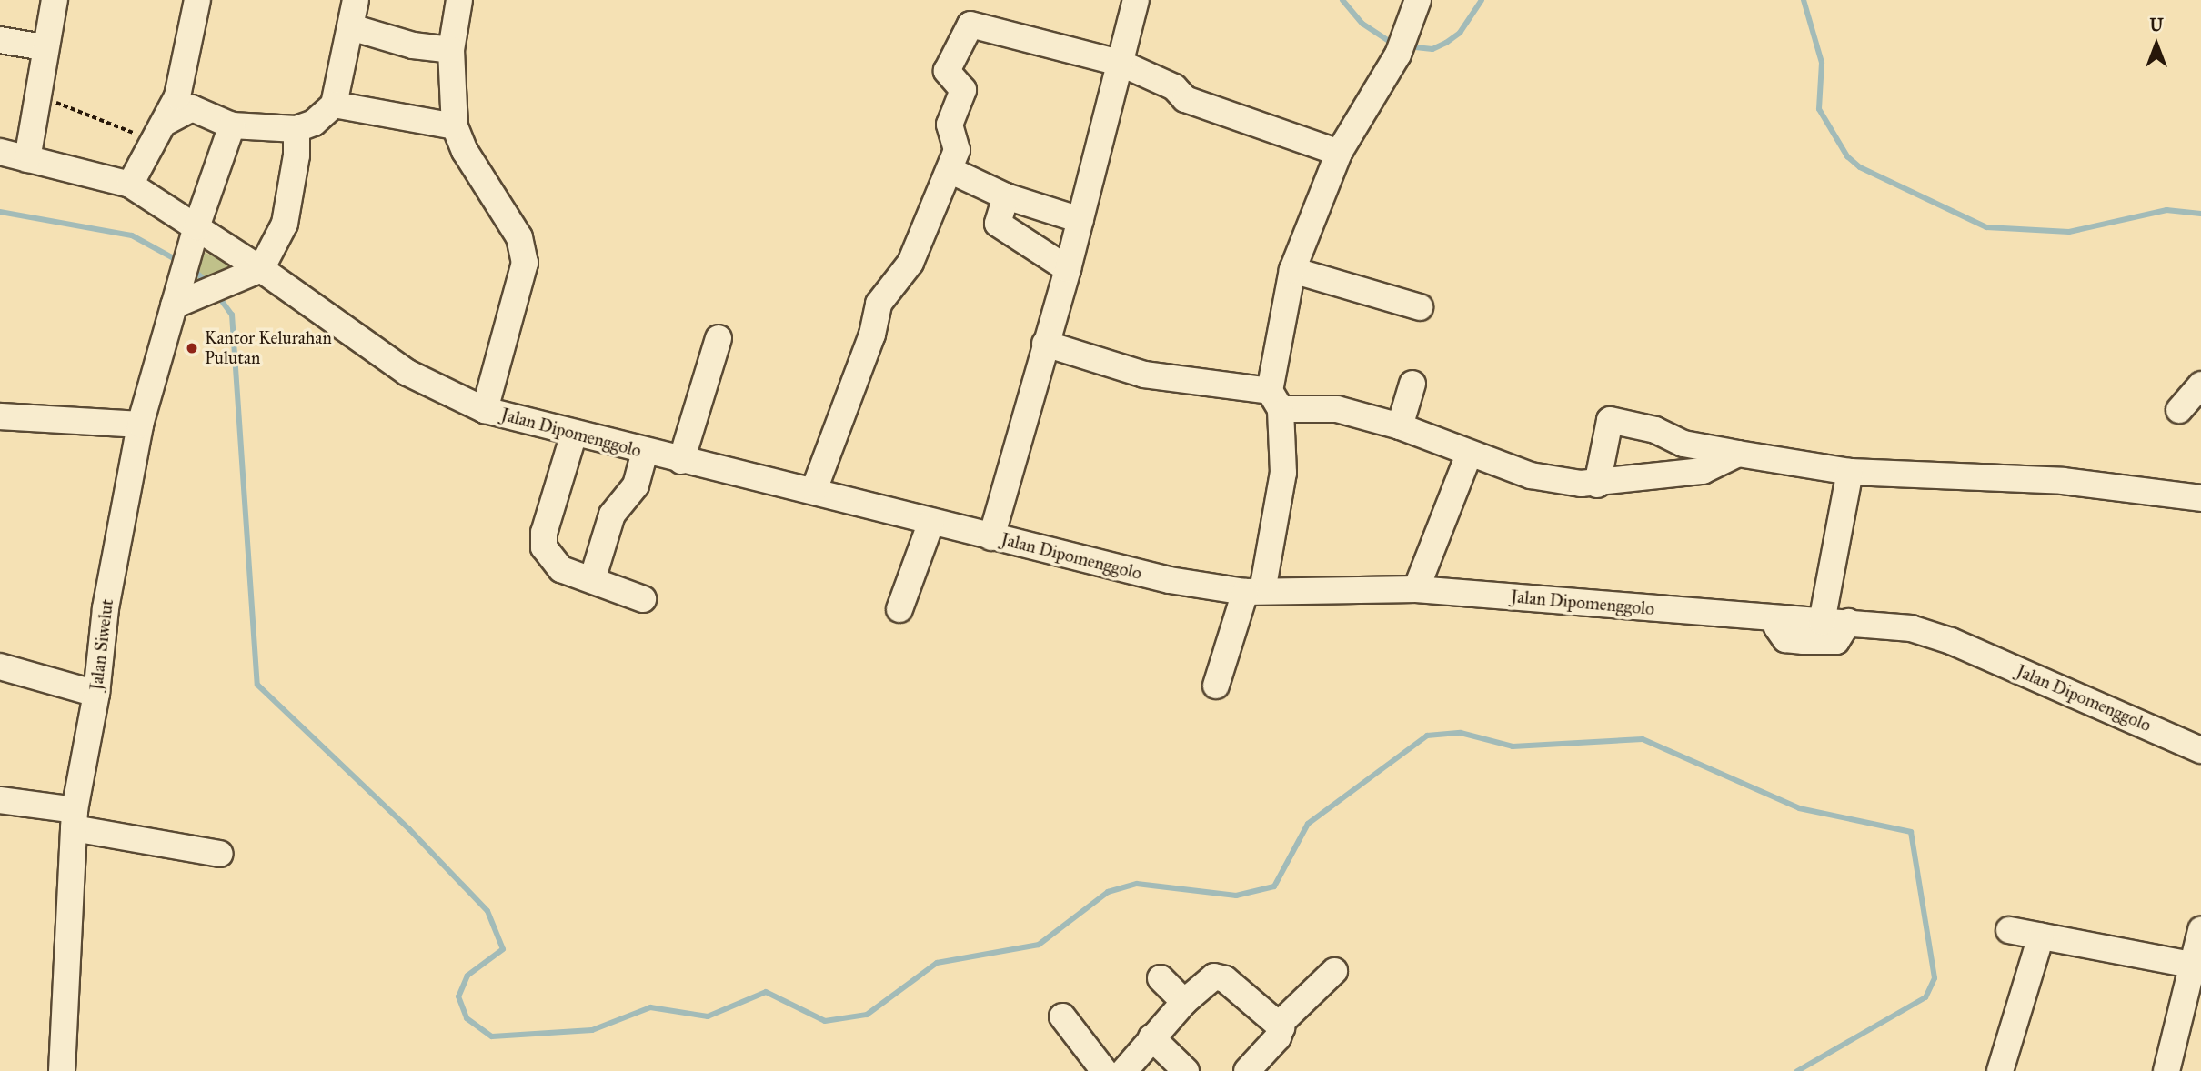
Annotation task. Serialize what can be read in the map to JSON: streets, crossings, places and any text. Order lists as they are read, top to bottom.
{
  "streets": {
    "street": ["Jalan Dipomenggolo", "Jalan Siwelut"]
  },
  "crossings": [
    ["Jalan Dipomenggolo", "Jalan Siwelut"]
  ],
  "places": ["Kantor Kelurahan Pulutan"],
  "north": "top"
}
